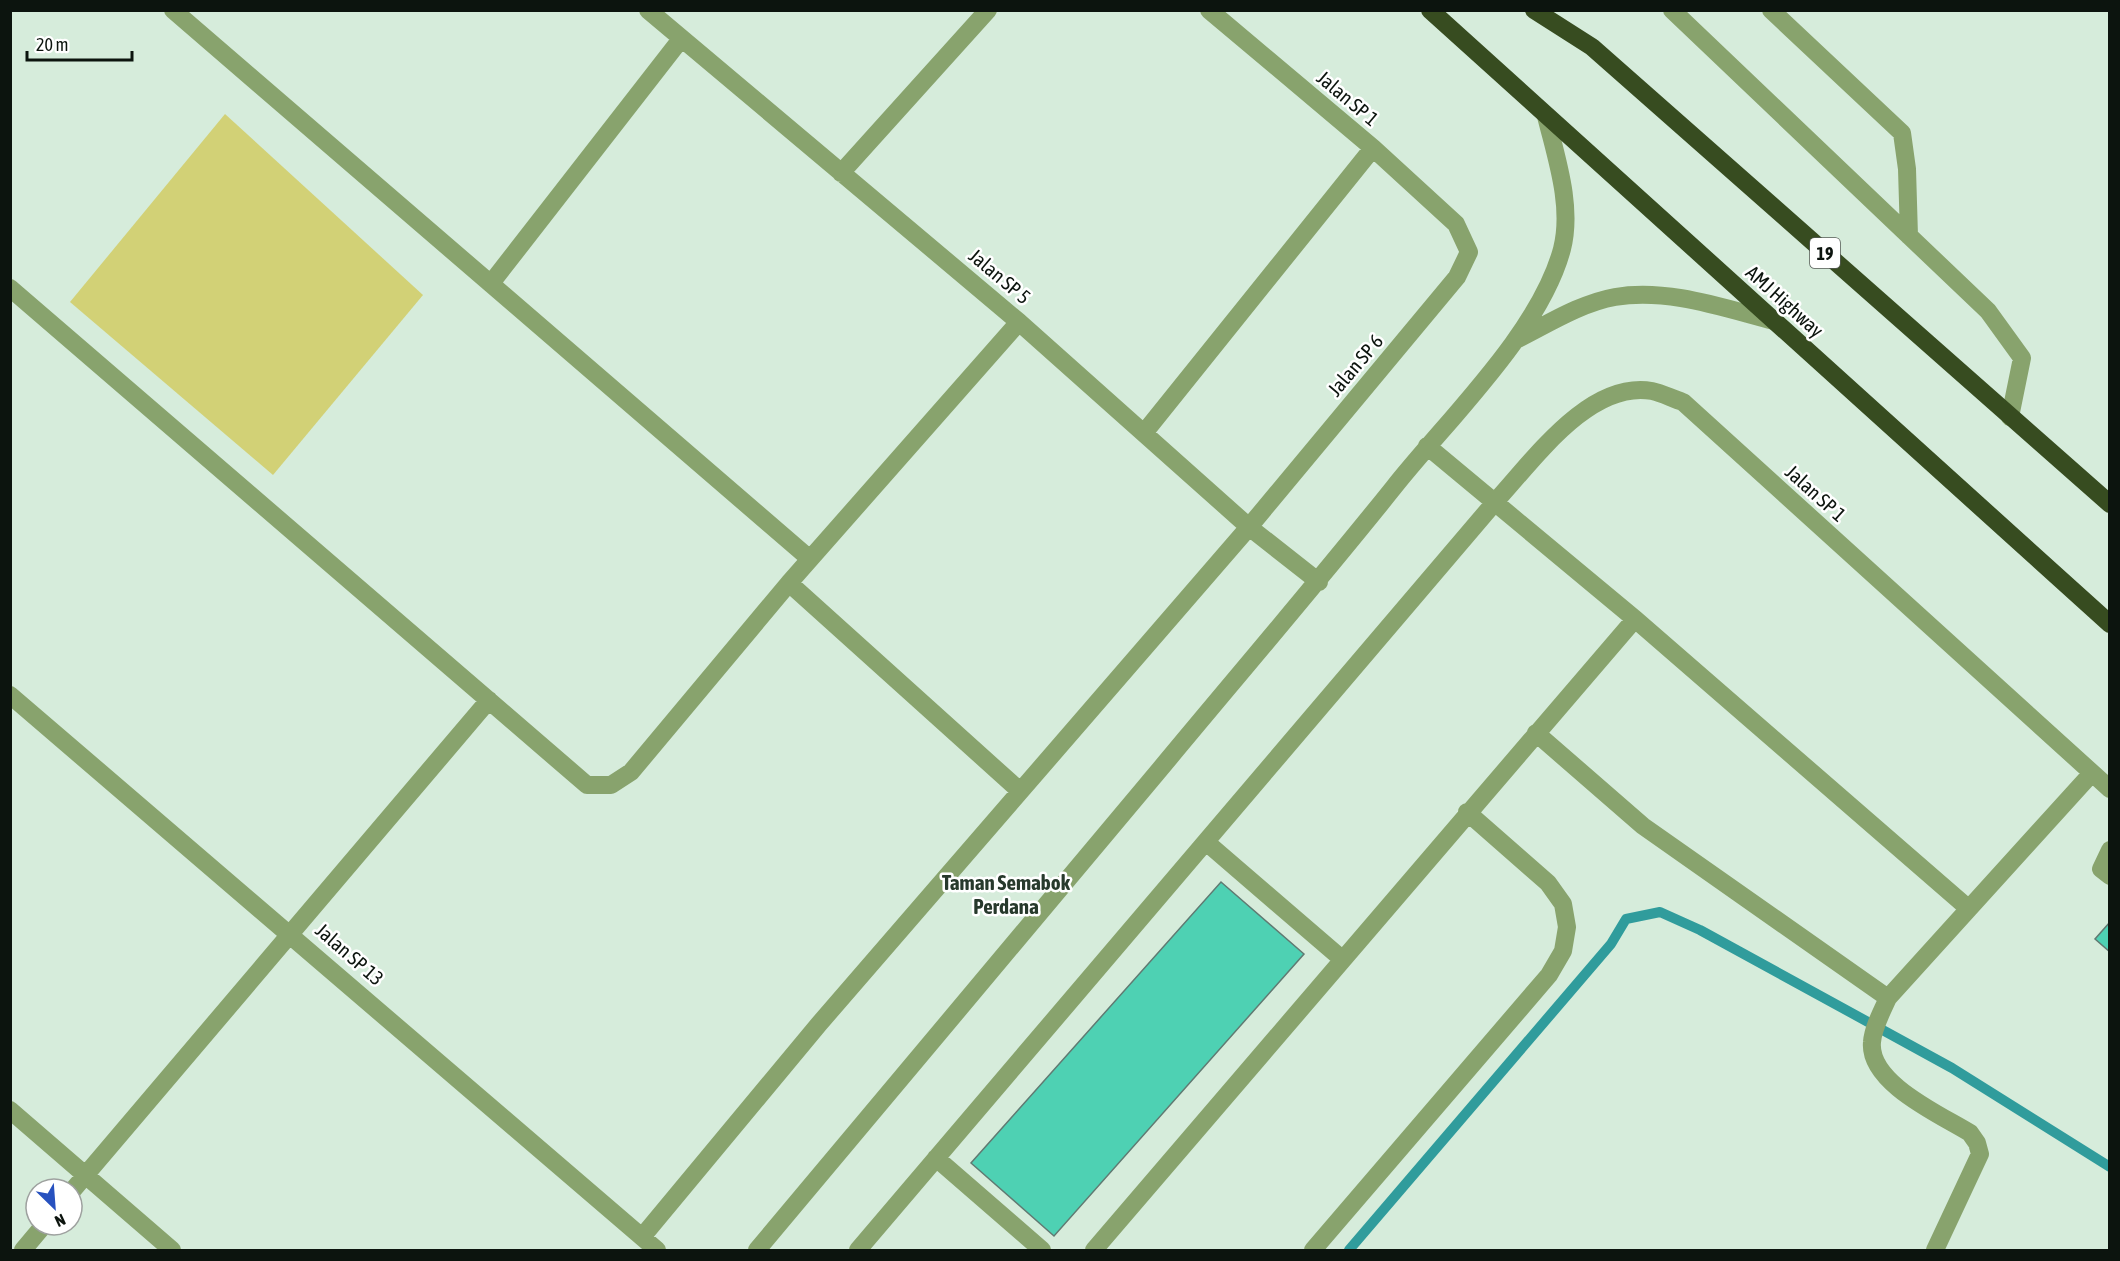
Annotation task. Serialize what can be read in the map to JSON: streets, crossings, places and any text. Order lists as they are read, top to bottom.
{
  "streets": {
    "highway": ["19", "AMJ Highway"],
    "street": [
      "Jalan SP 1",
      "Jalan SP 5",
      "Jalan SP 6",
      "Jalan SP 13"
    ]
  },
  "crossings": [
    ["Jalan SP 1", "Jalan SP 6"],
    ["Jalan SP 5", "Jalan SP 6"]
  ],
  "districts": ["Taman Semabok Perdana"],
  "scale_bar": "20 m",
  "north": "bottom right"
}
